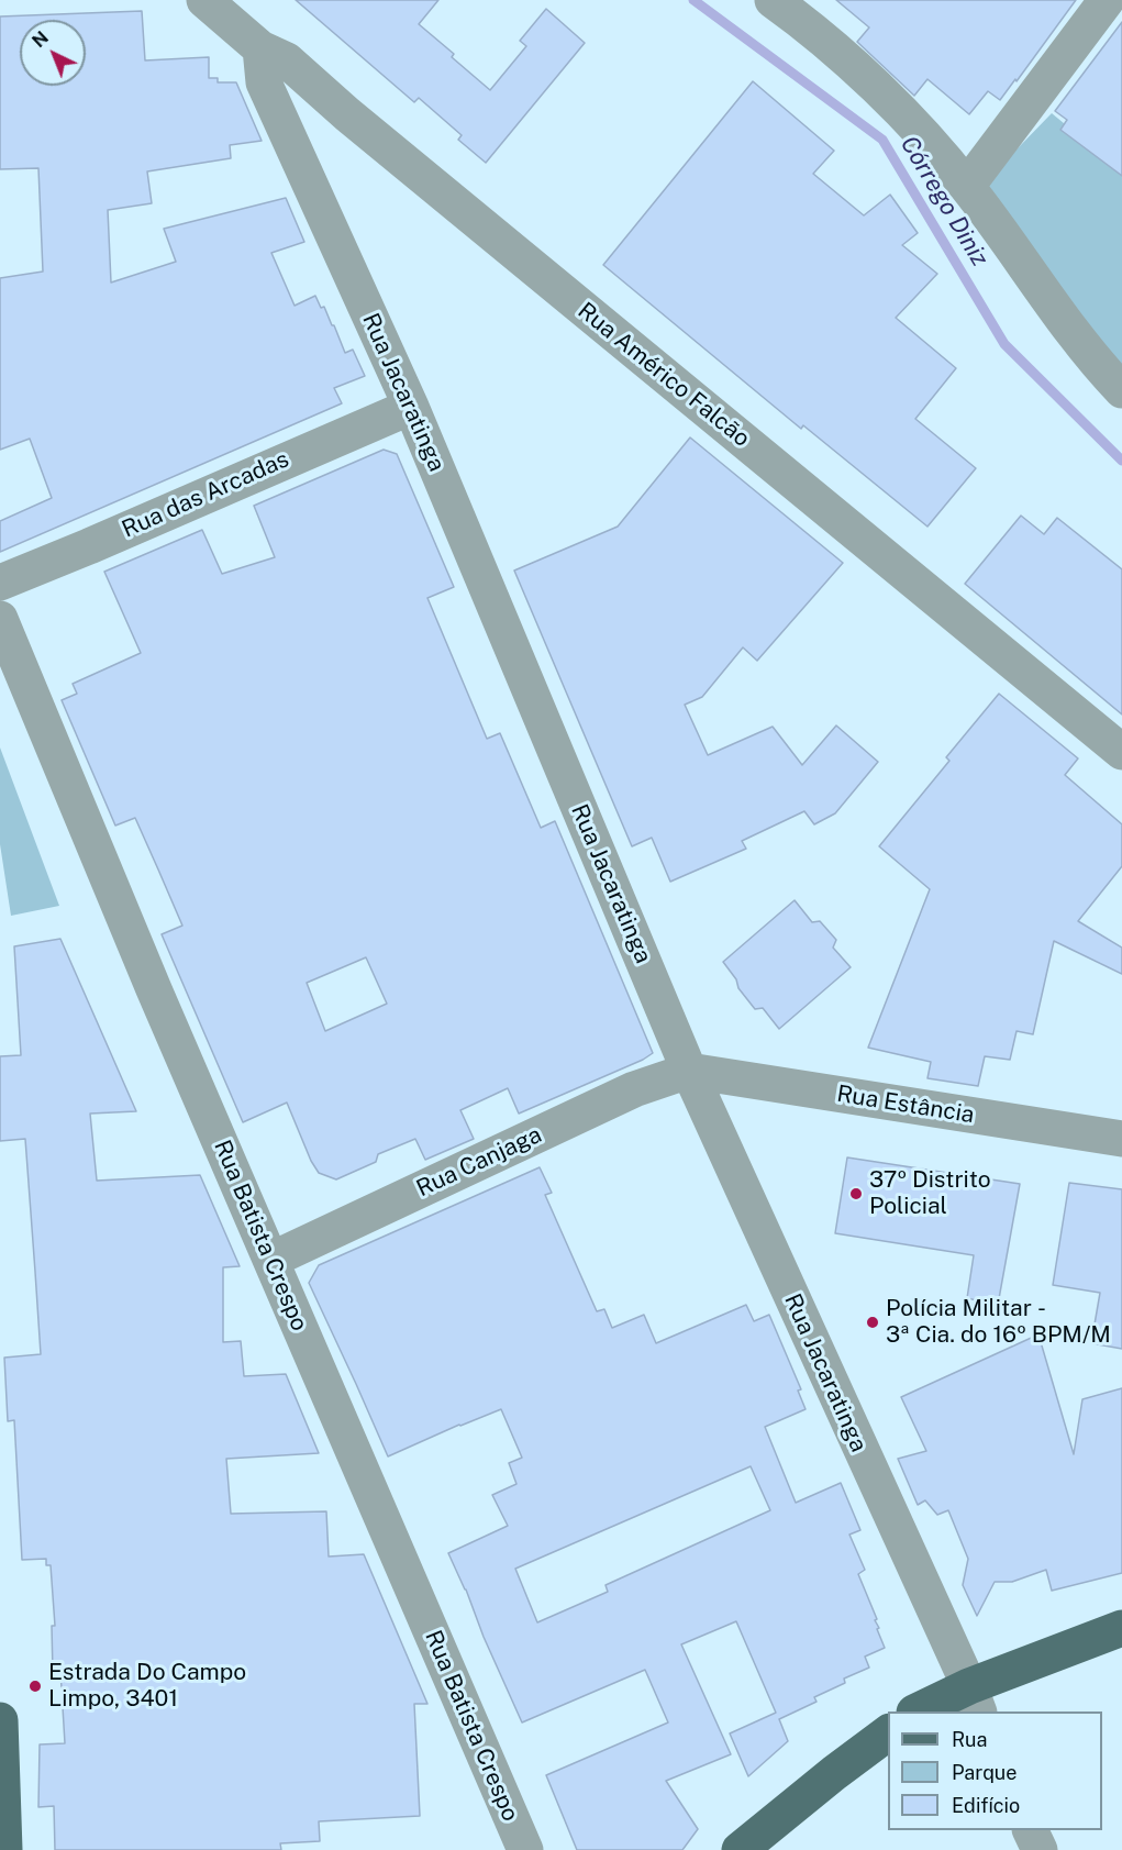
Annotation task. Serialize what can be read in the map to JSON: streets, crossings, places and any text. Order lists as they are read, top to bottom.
{
  "streets": {
    "street": [
      "Rua Américo Falcão",
      "Rua Jacaratinga",
      "Rua das Arcadas",
      "Rua Estância",
      "Rua Canjaga",
      "Rua Batista Crespo"
    ]
  },
  "crossings": [
    ["Rua Américo Falcão", "Rua Jacaratinga"],
    ["Rua Jacaratinga", "Rua das Arcadas"],
    ["Rua Jacaratinga", "Rua Estância"],
    ["Rua Jacaratinga", "Rua Canjaga"],
    ["Rua Estância", "Rua Canjaga"],
    ["Rua Canjaga", "Rua Batista Crespo"]
  ],
  "water": ["Córrego Diniz"],
  "places": ["37º Distrito Policial", "Polícia Militar - 3ª Cia. do 16º BPM/M", "Estrada Do Campo Limpo, 3401"],
  "legend": ["Rua", "Parque", "Edifício"],
  "north": "top left"
}
